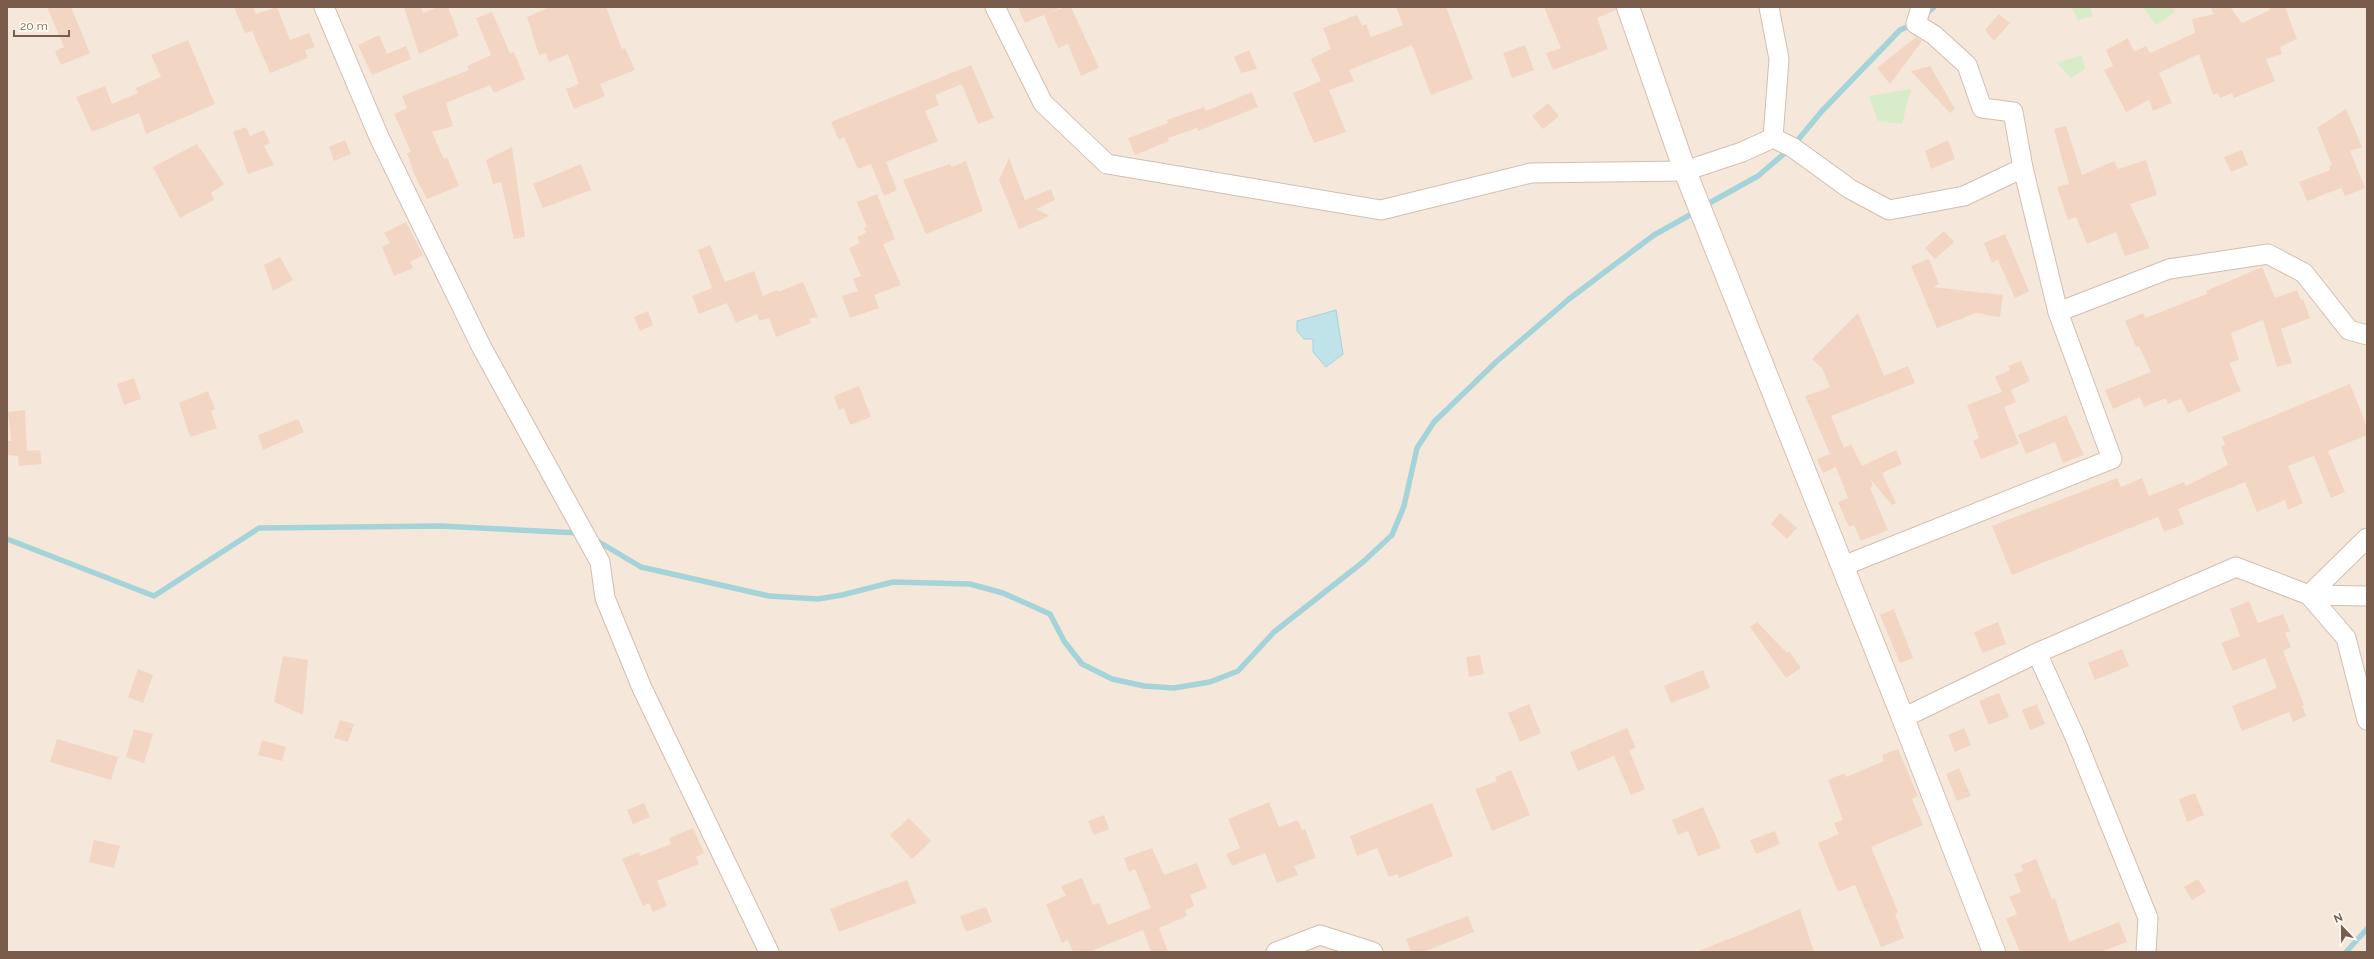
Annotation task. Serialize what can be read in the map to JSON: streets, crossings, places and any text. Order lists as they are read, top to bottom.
{
  "scale_bar": "20 m",
  "north": "top"
}
